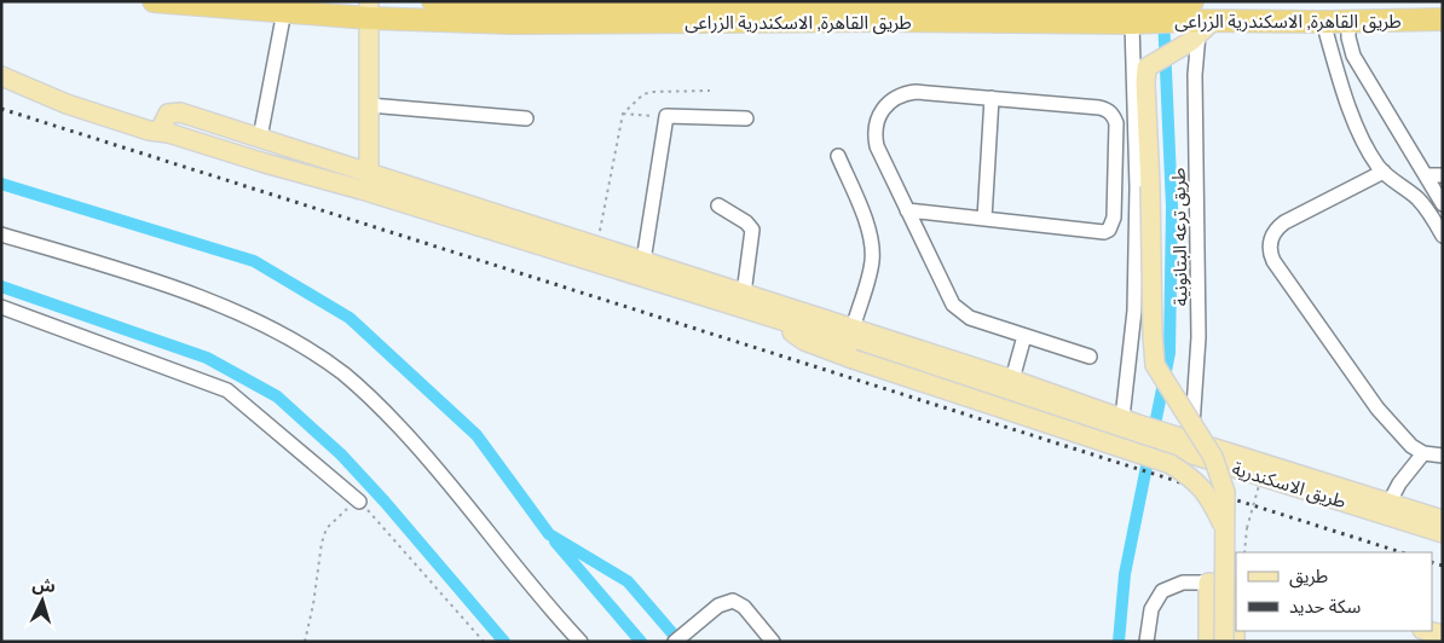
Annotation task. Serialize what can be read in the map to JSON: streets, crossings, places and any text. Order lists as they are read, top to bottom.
{
  "streets": {
    "highway": ["طريق القاهرة, الاسكندرية الزراعى"],
    "main road": ["طريق الاسكندرية"],
    "street": ["طريق ترعه البتانونية"]
  },
  "crossings": [
    ["طريق القاهرة, الاسكندرية الزراعى", "طريق ترعه البتانونية"],
    ["طريق ترعه البتانونية", "طريق الاسكندرية"]
  ],
  "legend": ["طريق", "سكة حديد"],
  "north": "top"
}
